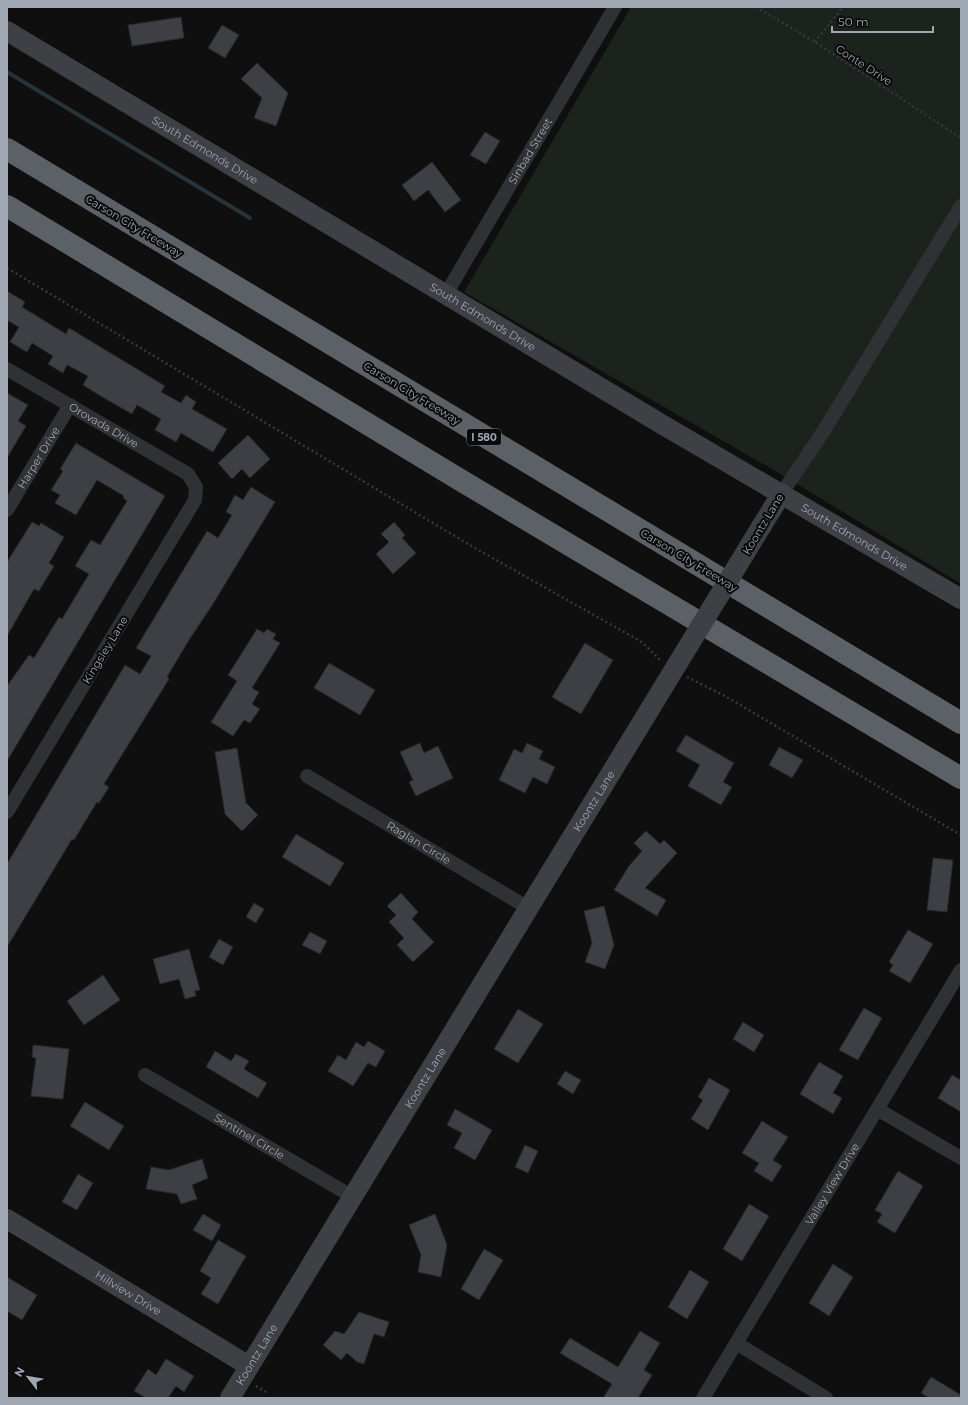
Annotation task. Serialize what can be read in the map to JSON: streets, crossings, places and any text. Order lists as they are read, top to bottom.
{
  "streets": {
    "highway": ["Carson City Freeway", "I 580"],
    "street": [
      "South Edmonds Drive",
      "Sinbad Street",
      "Orovada Drive",
      "Harper Drive",
      "Koontz Lane",
      "Kingsley Lane",
      "Raglan Circle",
      "Sentinel Circle",
      "Valley View Drive",
      "Hillview Drive"
    ],
    "path": ["Conte Drive"]
  },
  "crossings": [
    ["South Edmonds Drive", "Sinbad Street"],
    ["South Edmonds Drive", "Koontz Lane"],
    ["Orovada Drive", "Harper Drive"],
    ["Orovada Drive", "Kingsley Lane"],
    ["Koontz Lane", "Raglan Circle"],
    ["Koontz Lane", "Sentinel Circle"],
    ["Koontz Lane", "Hillview Drive"]
  ],
  "scale_bar": "50 m",
  "north": "top left"
}
